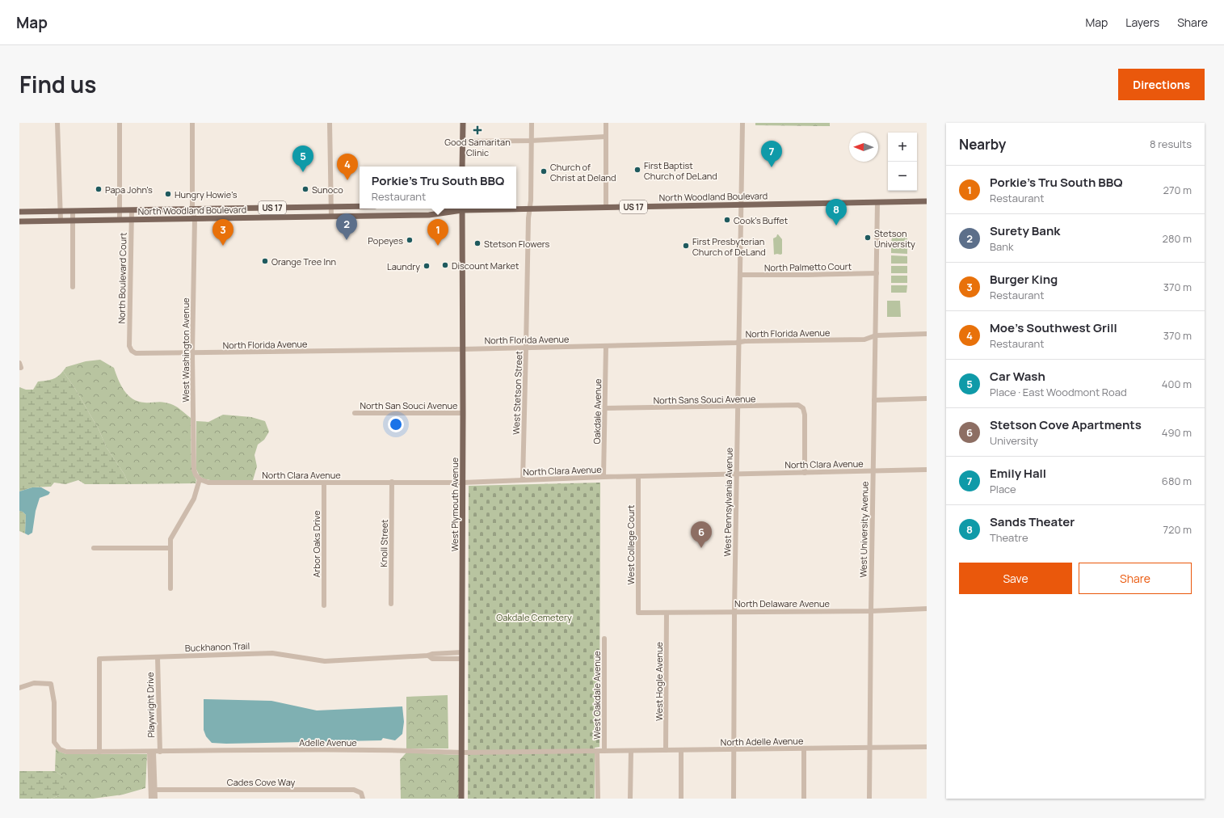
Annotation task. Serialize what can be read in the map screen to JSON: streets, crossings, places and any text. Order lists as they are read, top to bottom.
{
  "streets": {
    "main road": ["North Woodland Boulevard", "US 17", "West Plymouth Avenue"],
    "street": [
      "North Palmetto Court",
      "North Boulevard Court",
      "North Florida Avenue",
      "West Washington Avenue",
      "West Stetson Street",
      "North Sans Souci Avenue",
      "North San Souci Avenue",
      "Oakdale Avenue",
      "North Clara Avenue",
      "West Pennsylvania Avenue",
      "West University Avenue",
      "Knoll Street",
      "Arbor Oaks Drive",
      "West College Court",
      "North Delaware Avenue",
      "Buckhanon Trail",
      "West Hogle Avenue",
      "West Oakdale Avenue",
      "Playwright Drive",
      "North Adelle Avenue",
      "Adelle Avenue",
      "Cades Cove Way"
    ]
  },
  "crossings": [
    ["North Woodland Boulevard", "North Boulevard Court"],
    ["North Woodland Boulevard", "West Washington Avenue"],
    ["North Woodland Boulevard", "West Stetson Street"],
    ["North Woodland Boulevard", "West Pennsylvania Avenue"],
    ["North Woodland Boulevard", "West University Avenue"],
    ["North Palmetto Court", "West Pennsylvania Avenue"],
    ["North Palmetto Court", "West University Avenue"],
    ["North Boulevard Court", "North Florida Avenue"],
    ["North Florida Avenue", "West Washington Avenue"],
    ["North Florida Avenue", "West Stetson Street"],
    ["North Florida Avenue", "Oakdale Avenue"],
    ["North Florida Avenue", "West Pennsylvania Avenue"],
    ["North Florida Avenue", "West Plymouth Avenue"],
    ["North Florida Avenue", "West University Avenue"],
    ["West Washington Avenue", "North Clara Avenue"],
    ["West Stetson Street", "North Clara Avenue"],
    ["North Sans Souci Avenue", "Oakdale Avenue"],
    ["North Sans Souci Avenue", "North Clara Avenue"],
    ["North Sans Souci Avenue", "West Pennsylvania Avenue"],
    ["North San Souci Avenue", "West Plymouth Avenue"],
    ["Oakdale Avenue", "North Clara Avenue"],
    ["North Clara Avenue", "West Pennsylvania Avenue"],
    ["North Clara Avenue", "West Plymouth Avenue"],
    ["North Clara Avenue", "West University Avenue"],
    ["North Clara Avenue", "Knoll Street"],
    ["North Clara Avenue", "Arbor Oaks Drive"],
    ["North Clara Avenue", "West College Court"],
    ["West Pennsylvania Avenue", "North Delaware Avenue"],
    ["West Pennsylvania Avenue", "North Adelle Avenue"],
    ["West Plymouth Avenue", "Buckhanon Trail"],
    ["West Plymouth Avenue", "Adelle Avenue"],
    ["West University Avenue", "North Delaware Avenue"],
    ["West University Avenue", "North Adelle Avenue"],
    ["West College Court", "North Delaware Avenue"],
    ["North Delaware Avenue", "West Hogle Avenue"],
    ["Buckhanon Trail", "Playwright Drive"],
    ["Buckhanon Trail", "Adelle Avenue"],
    ["West Hogle Avenue", "North Adelle Avenue"],
    ["West Oakdale Avenue", "North Adelle Avenue"],
    ["West Oakdale Avenue", "Adelle Avenue"],
    ["Playwright Drive", "Adelle Avenue"],
    ["North Adelle Avenue", "Adelle Avenue"]
  ],
  "parks": ["Oakdale Cemetery"],
  "places": {
    "health": ["Good Samaritan Clinic"],
    "other": [
      "First Baptist Church of DeLand",
      "Church of Christ at Deland",
      "Papa John's",
      "Sunoco",
      "Hungry Howie's",
      "Cook's Buffet",
      "Stetson University",
      "Popeyes",
      "Stetson Flowers",
      "First Presbyterian Church of DeLand",
      "Orange Tree Inn",
      "Discount Market",
      "Laundry"
    ]
  },
  "north": "left",
  "page": {
    "header": "Map",
    "nav": ["Map", "Layers", "Share"],
    "title": "Find us",
    "buttons": [
      "Directions",
      ["Save", "Share"]
    ],
    "heading": ["Nearby", "8 results"],
    "map_buttons": ["+", "−"],
    "pins": [
      "7",
      "5",
      "4",
      "8",
      "2",
      "1",
      "3",
      "6"
    ],
    "list": [
      {
        "mark": "1",
        "name": "Porkie's Tru South BBQ",
        "note": "Restaurant",
        "value": "270 m"
      },
      {
        "mark": "2",
        "name": "Surety Bank",
        "note": "Bank",
        "value": "280 m"
      },
      {
        "mark": "3",
        "name": "Burger King",
        "note": "Restaurant",
        "value": "370 m"
      },
      {
        "mark": "4",
        "name": "Moe's Southwest Grill",
        "note": "Restaurant",
        "value": "370 m"
      },
      {
        "mark": "5",
        "name": "Car Wash",
        "note": "Place · East Woodmont Road",
        "value": "400 m"
      },
      {
        "mark": "6",
        "name": "Stetson Cove Apartments",
        "note": "University",
        "value": "490 m"
      },
      {
        "mark": "7",
        "name": "Emily Hall",
        "note": "Place",
        "value": "680 m"
      },
      {
        "mark": "8",
        "name": "Sands Theater",
        "note": "Theatre",
        "value": "720 m"
      }
    ],
    "popup": ["Porkie's Tru South BBQ", "Restaurant"]
  }
}
